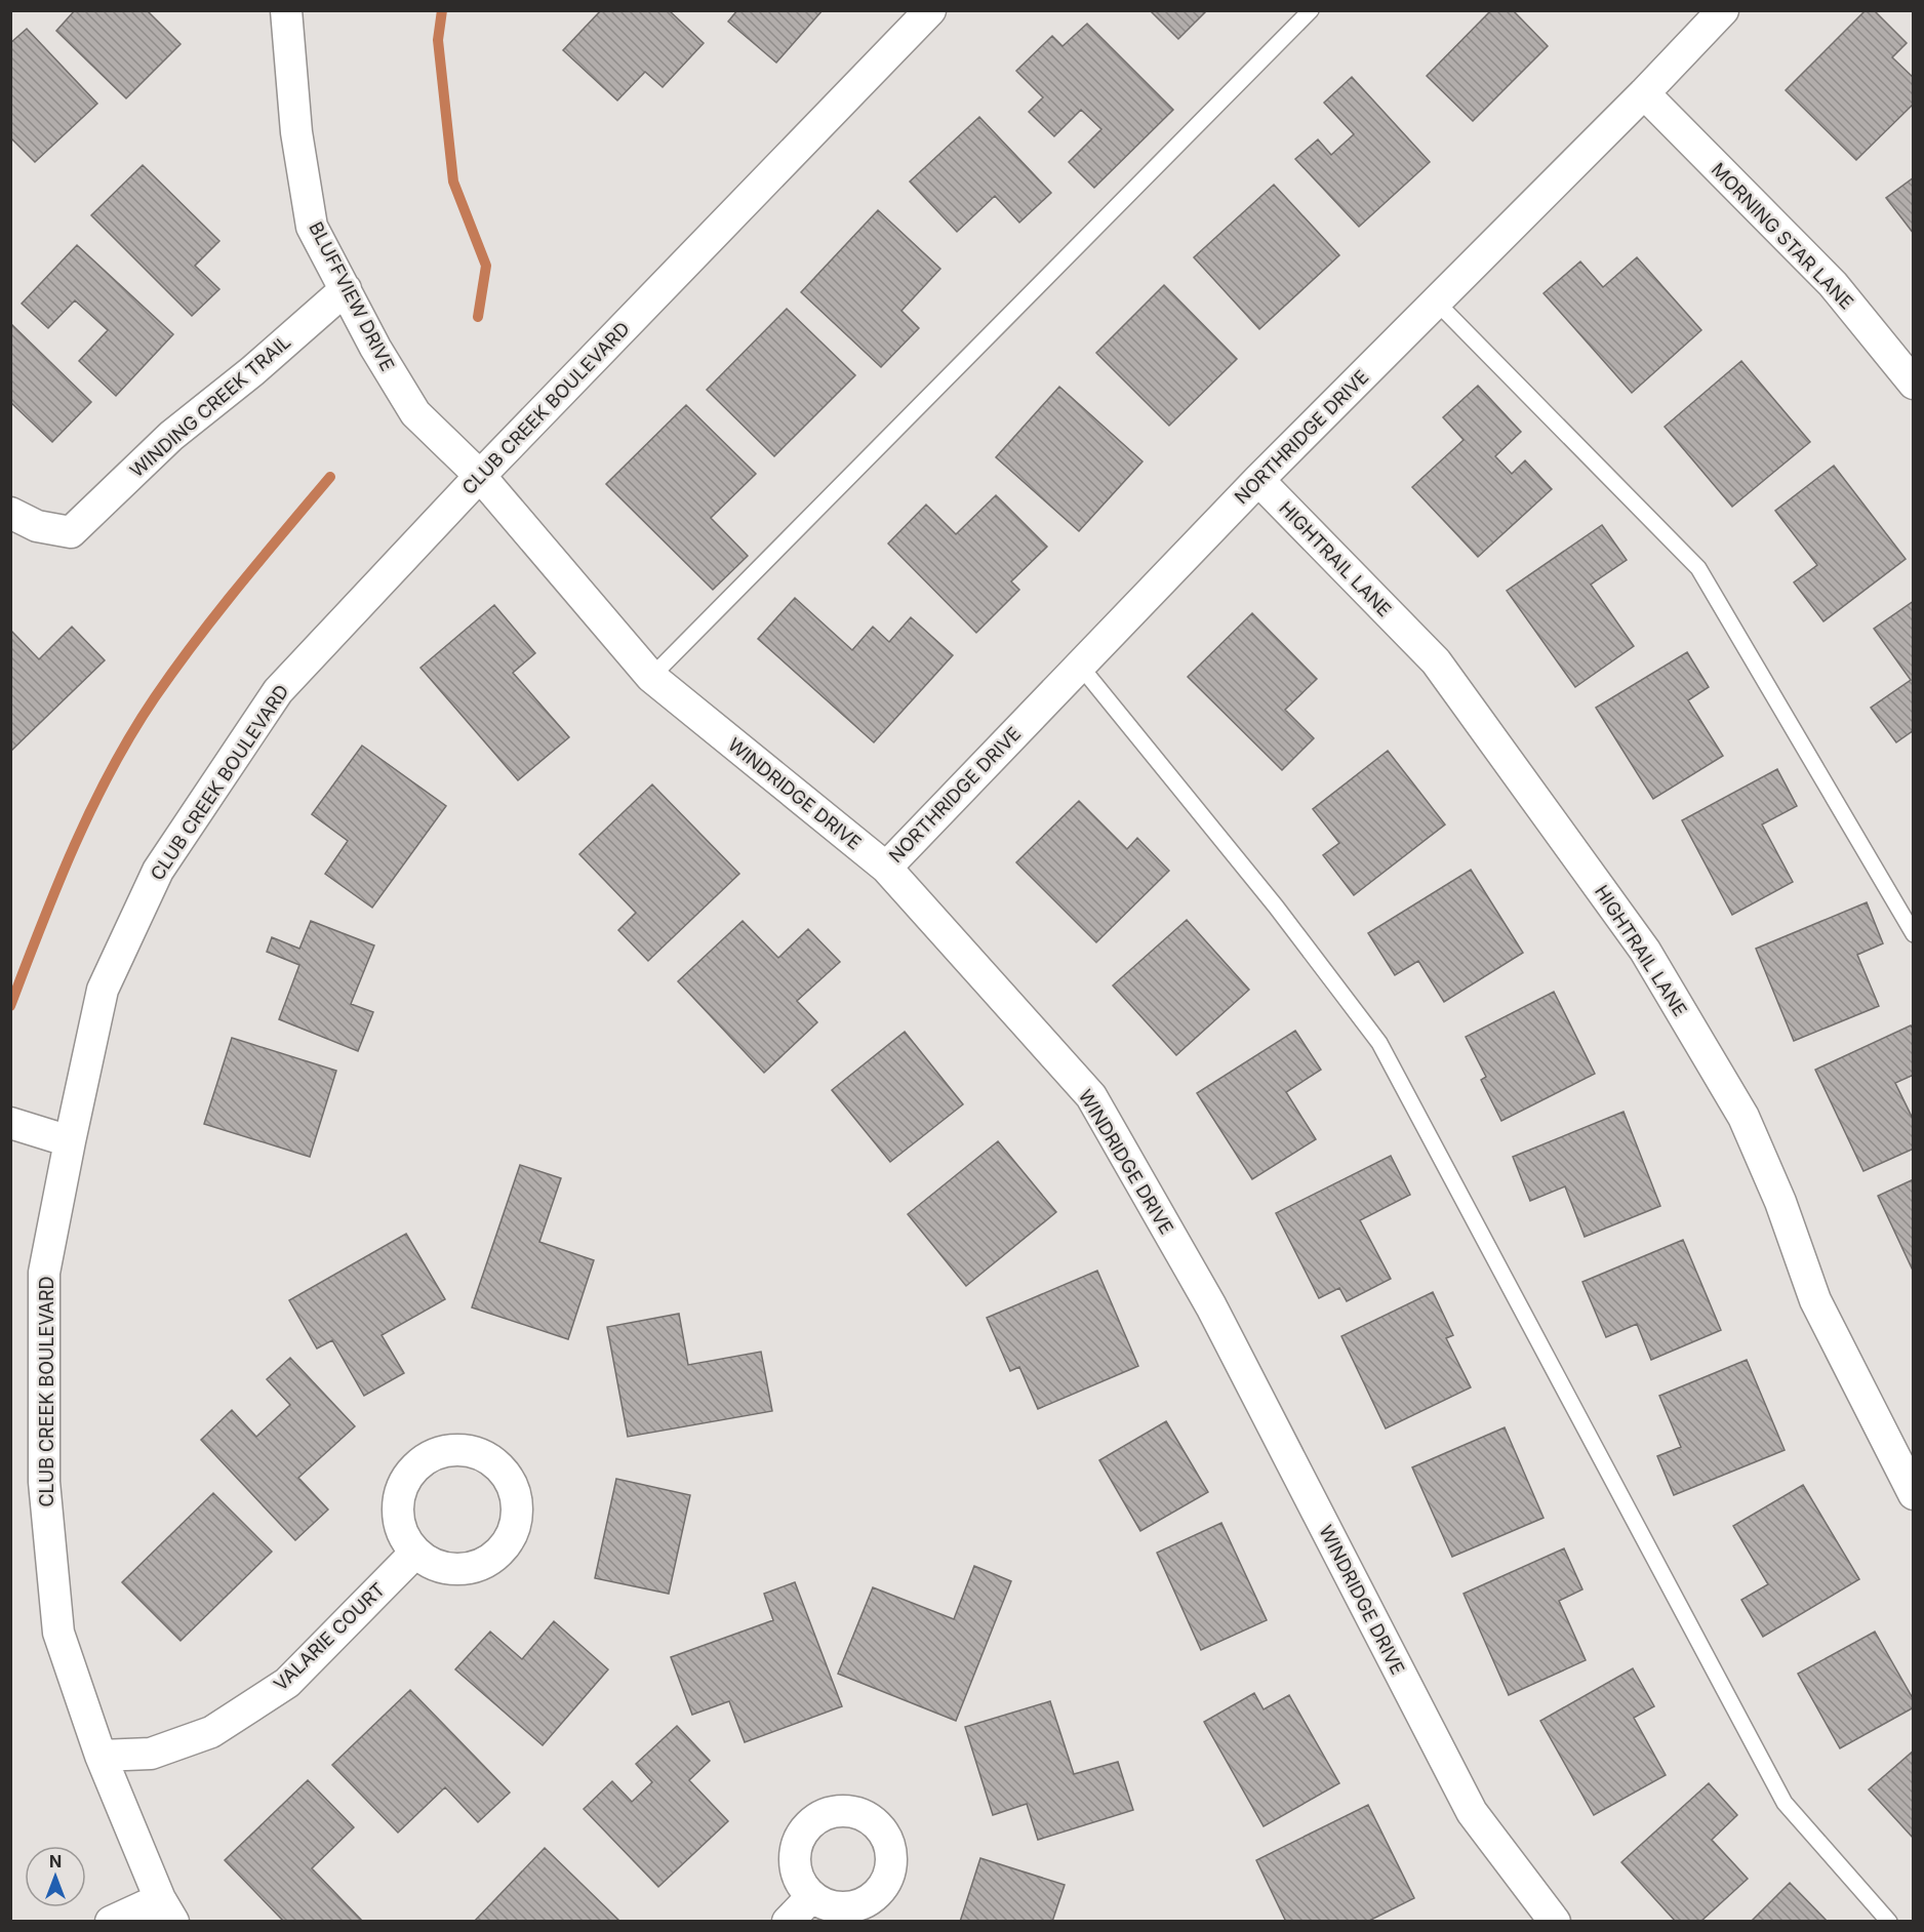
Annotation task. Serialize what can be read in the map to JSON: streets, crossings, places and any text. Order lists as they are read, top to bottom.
{
  "streets": {
    "street": [
      "MORNING STAR LANE",
      "BLUFFVIEW DRIVE",
      "WINDING CREEK TRAIL",
      "CLUB CREEK BOULEVARD",
      "NORTHRIDGE DRIVE",
      "HIGHTRAIL LANE",
      "WINDRIDGE DRIVE",
      "VALARIE COURT"
    ]
  },
  "crossings": [
    ["MORNING STAR LANE", "NORTHRIDGE DRIVE"],
    ["BLUFFVIEW DRIVE", "WINDING CREEK TRAIL"],
    ["BLUFFVIEW DRIVE", "CLUB CREEK BOULEVARD"],
    ["BLUFFVIEW DRIVE", "WINDRIDGE DRIVE"],
    ["CLUB CREEK BOULEVARD", "WINDRIDGE DRIVE"],
    ["CLUB CREEK BOULEVARD", "VALARIE COURT"],
    ["NORTHRIDGE DRIVE", "HIGHTRAIL LANE"],
    ["NORTHRIDGE DRIVE", "WINDRIDGE DRIVE"]
  ],
  "north": "top"
}
